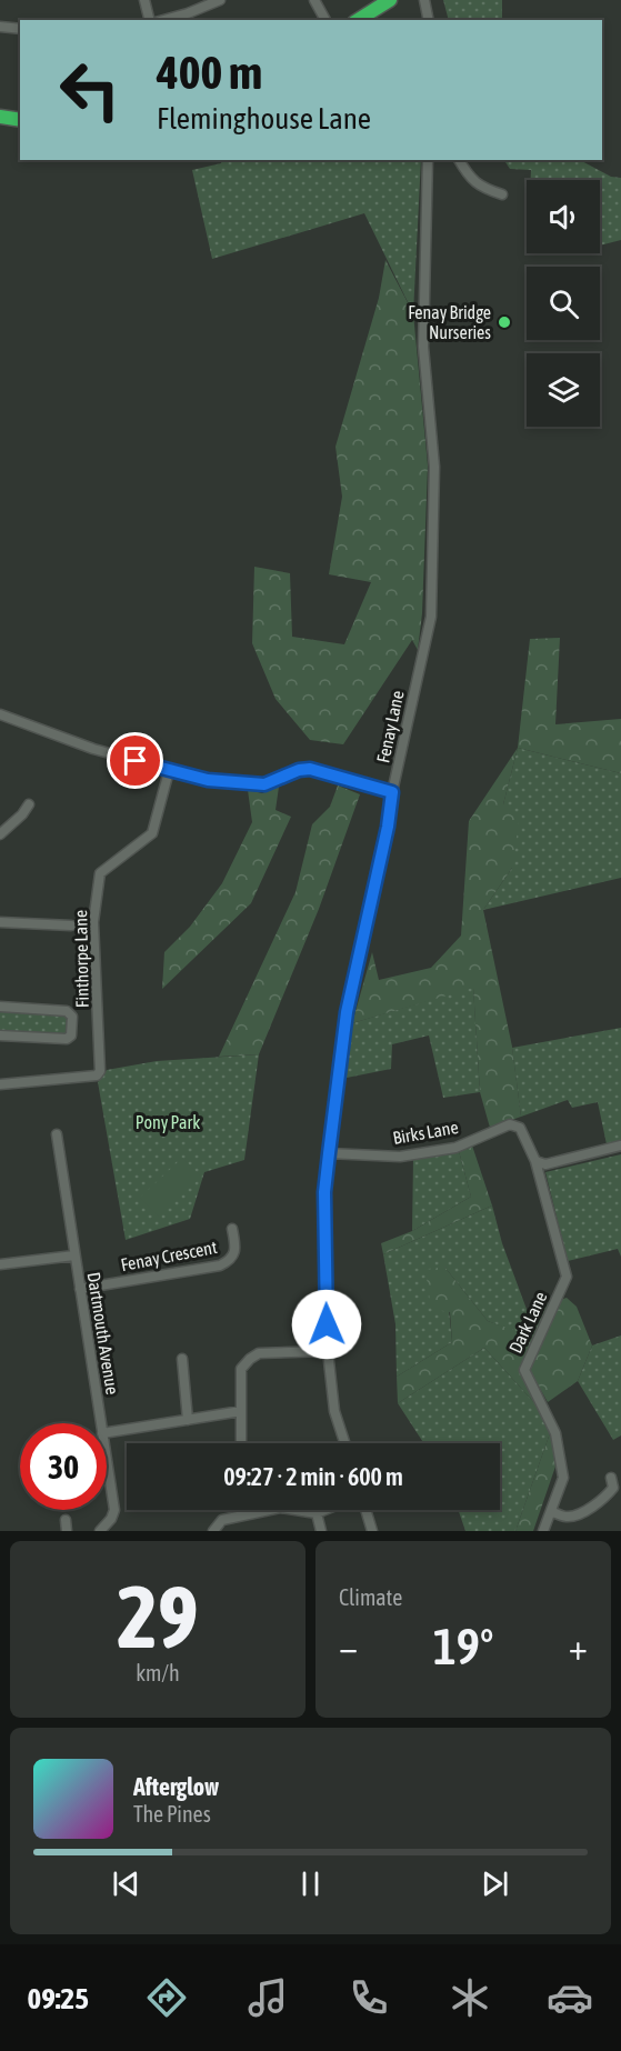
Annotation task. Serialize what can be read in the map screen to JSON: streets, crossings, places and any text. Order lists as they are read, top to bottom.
{
  "streets": {
    "street": [
      "Fenay Lane",
      "Finthorpe Lane",
      "Birks Lane",
      "Fenay Crescent",
      "Dark Lane",
      "Dartmouth Avenue"
    ]
  },
  "crossings": [
    ["Fenay Lane", "Birks Lane"],
    ["Birks Lane", "Dark Lane"],
    ["Fenay Crescent", "Dartmouth Avenue"]
  ],
  "parks": ["Pony Park"],
  "places": ["Fenay Bridge Nurseries"],
  "page": {
    "turn": ["400 m", "Fleminghouse Lane"],
    "limit": "30",
    "trip": "09:27 · 2 min · 600 m",
    "tile": [
      ["29", "km/h"],
      "Climate"
    ],
    "heat": ["−", "19°", "+"],
    "song": ["Afterglow", "The Pines"],
    "tabs": "09:25"
  }
}
